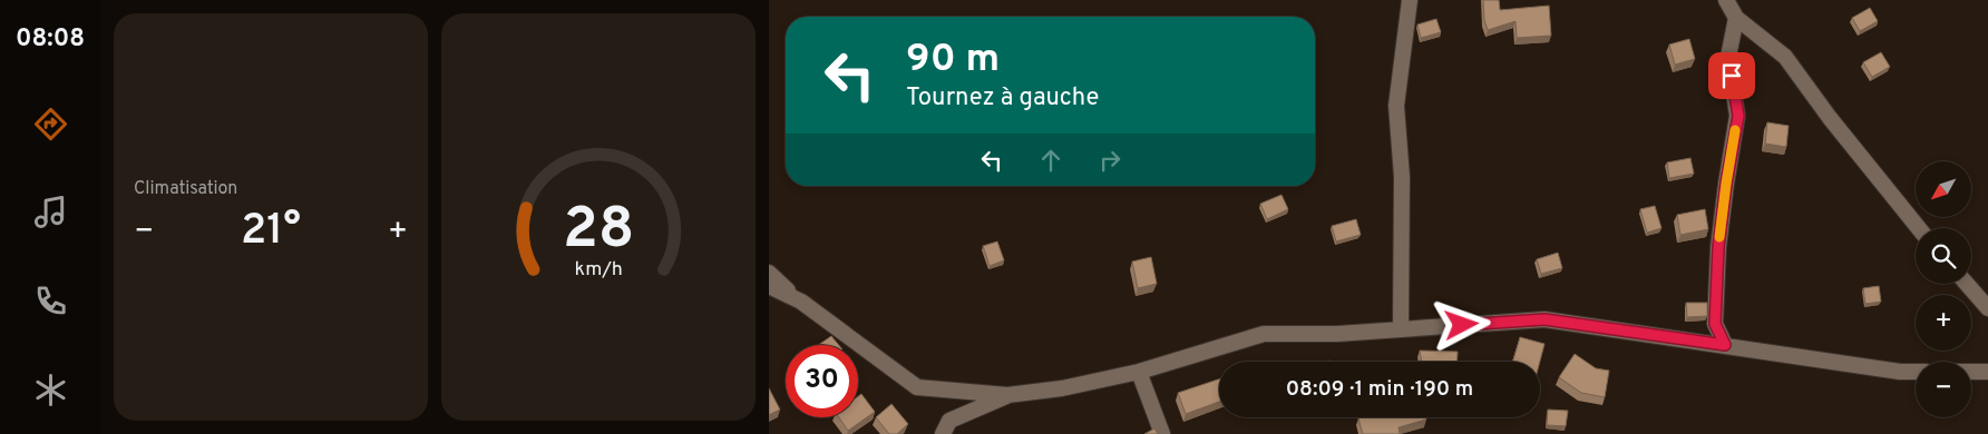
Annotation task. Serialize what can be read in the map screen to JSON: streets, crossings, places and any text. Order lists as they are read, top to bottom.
{
  "north": "bottom left",
  "page": {
    "tabs": "08:08",
    "tile": "Climatisation",
    "turn": ["90 m", "Tournez à gauche"],
    "map_buttons": ["+", "−"],
    "heat": ["−", "21°", "+"],
    "limit": "30",
    "trip": "08:09 · 1 min · 190 m",
    "gauge": ["28", "km/h"]
  }
}
